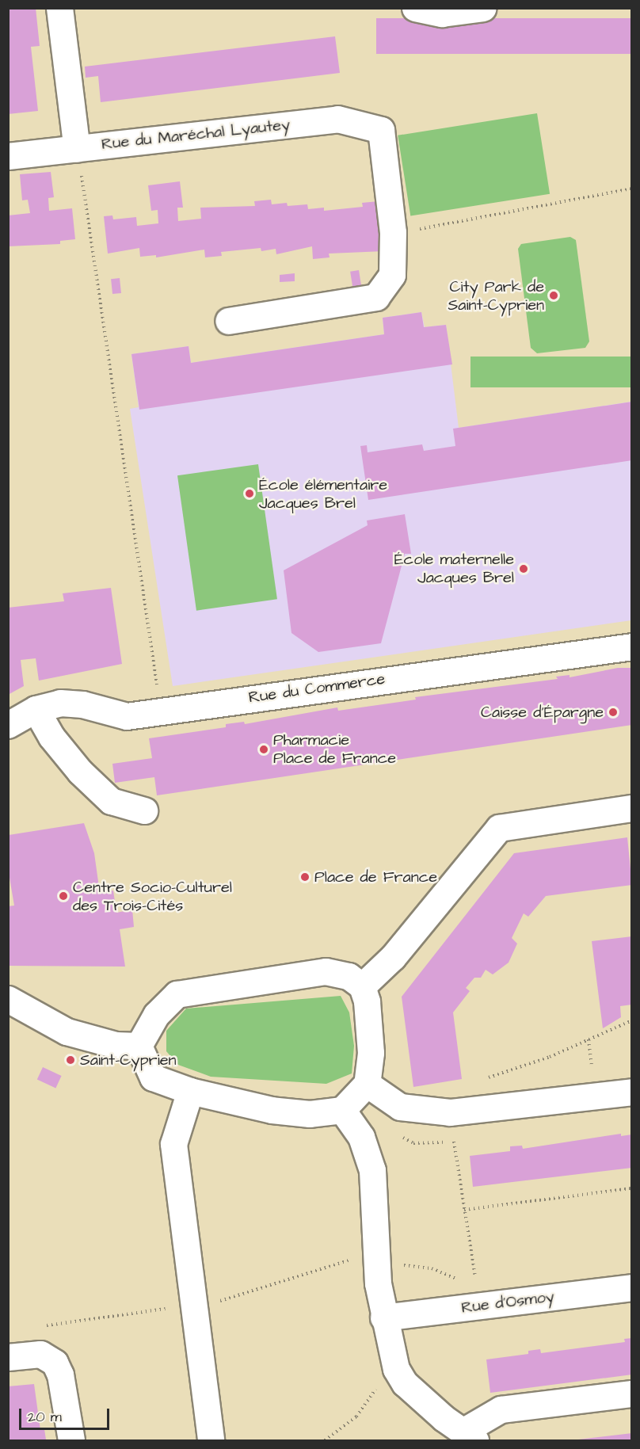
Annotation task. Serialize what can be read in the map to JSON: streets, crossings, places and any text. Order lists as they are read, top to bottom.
{
  "streets": {
    "street": ["Rue du Maréchal Lyautey", "Rue du Commerce", "Rue d'Osmoy"]
  },
  "places": [
    "City Park de Saint-Cyprien",
    "École élémentaire Jacques Brel",
    "École maternelle Jacques Brel",
    "Caisse d'Épargne",
    "Pharmacie Place de France",
    "Place de France",
    "Centre Socio-Culturel des Trois-Cités",
    "Saint-Cyprien"
  ],
  "scale_bar": "20 m"
}
